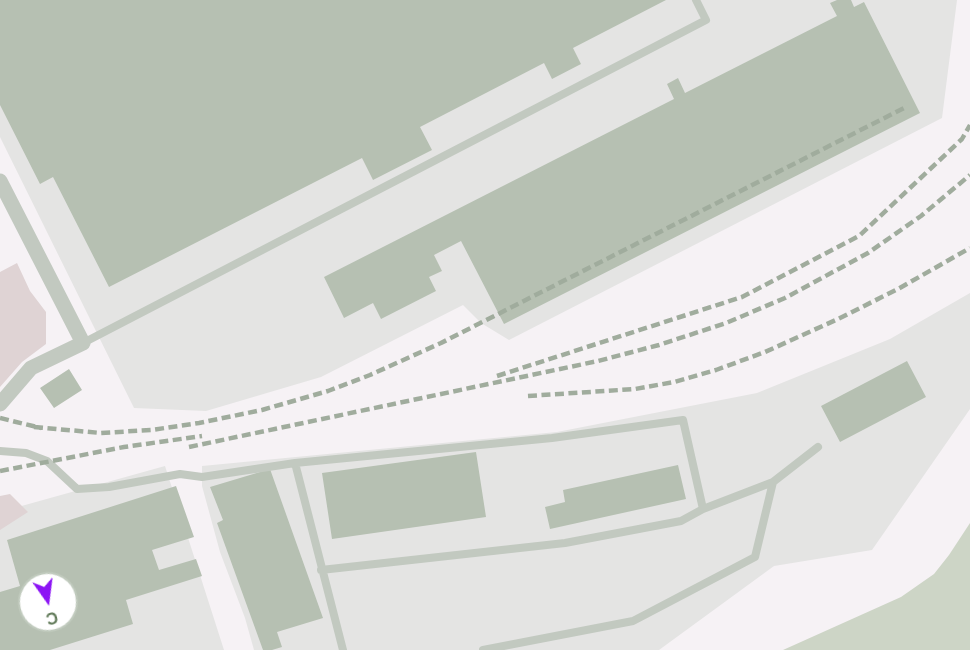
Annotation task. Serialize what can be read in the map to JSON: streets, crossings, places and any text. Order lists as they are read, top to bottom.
{
  "north": "bottom"
}
